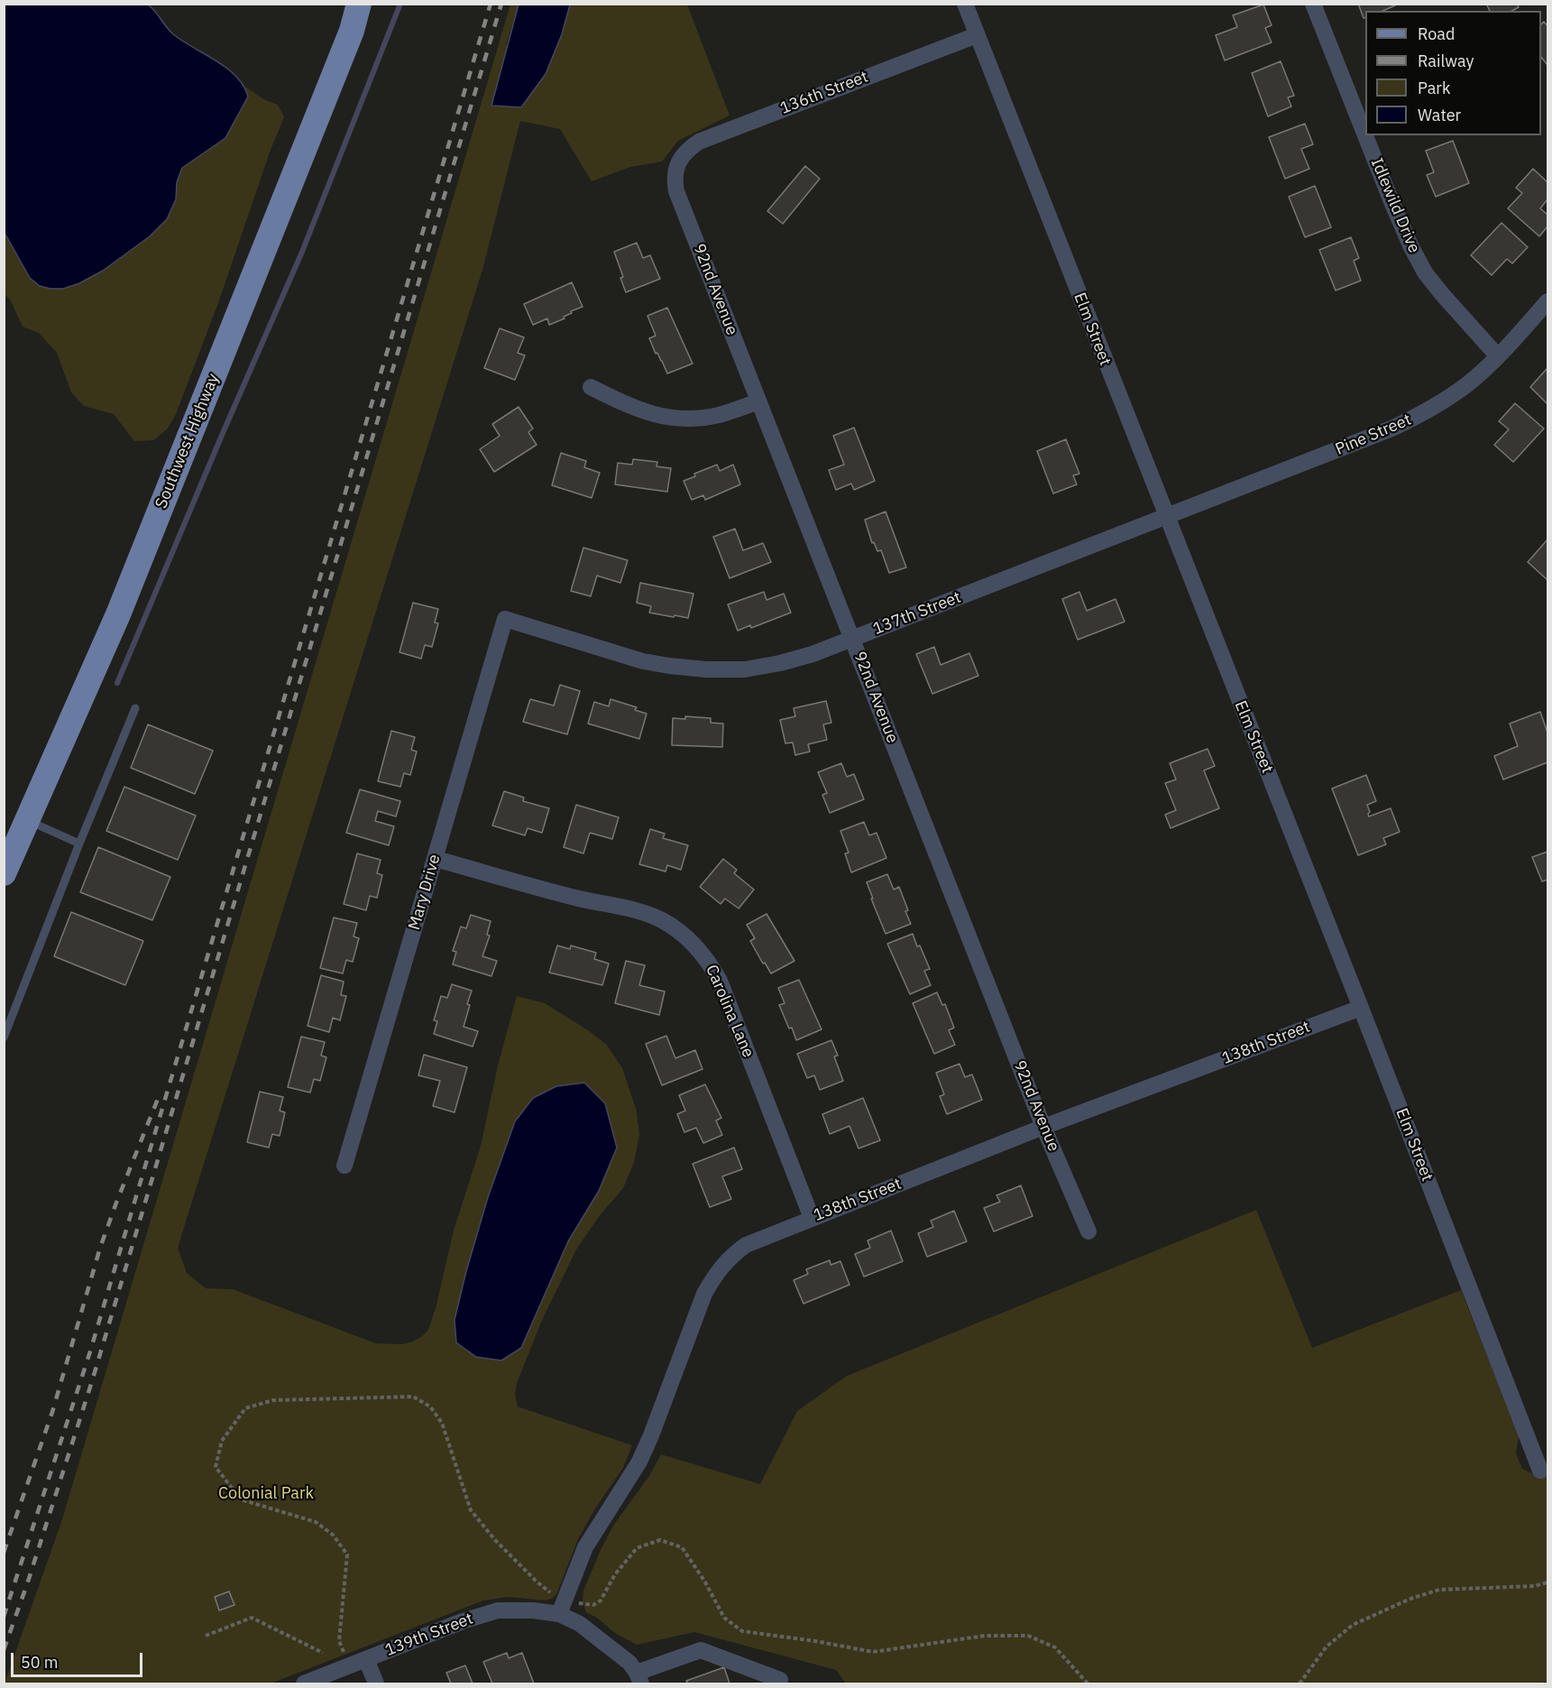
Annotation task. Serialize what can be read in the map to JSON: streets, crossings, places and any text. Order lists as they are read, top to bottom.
{
  "streets": {
    "main road": ["Southwest Highway"],
    "street": [
      "136th Street",
      "Idlewild Drive",
      "92nd Avenue",
      "Elm Street",
      "Pine Street",
      "137th Street",
      "Mary Drive",
      "Carolina Lane",
      "138th Street",
      "139th Street"
    ]
  },
  "crossings": [
    ["136th Street", "92nd Avenue"],
    ["136th Street", "Elm Street"],
    ["Idlewild Drive", "Pine Street"],
    ["92nd Avenue", "137th Street"],
    ["92nd Avenue", "138th Street"],
    ["Elm Street", "Pine Street"],
    ["Elm Street", "137th Street"],
    ["Elm Street", "138th Street"],
    ["Pine Street", "137th Street"],
    ["137th Street", "Mary Drive"],
    ["Mary Drive", "Carolina Lane"],
    ["Carolina Lane", "138th Street"],
    ["138th Street", "139th Street"]
  ],
  "parks": ["Colonial Park"],
  "legend": [
    "Road",
    "Railway",
    "Park",
    "Water"
  ],
  "scale_bar": "50 m"
}
